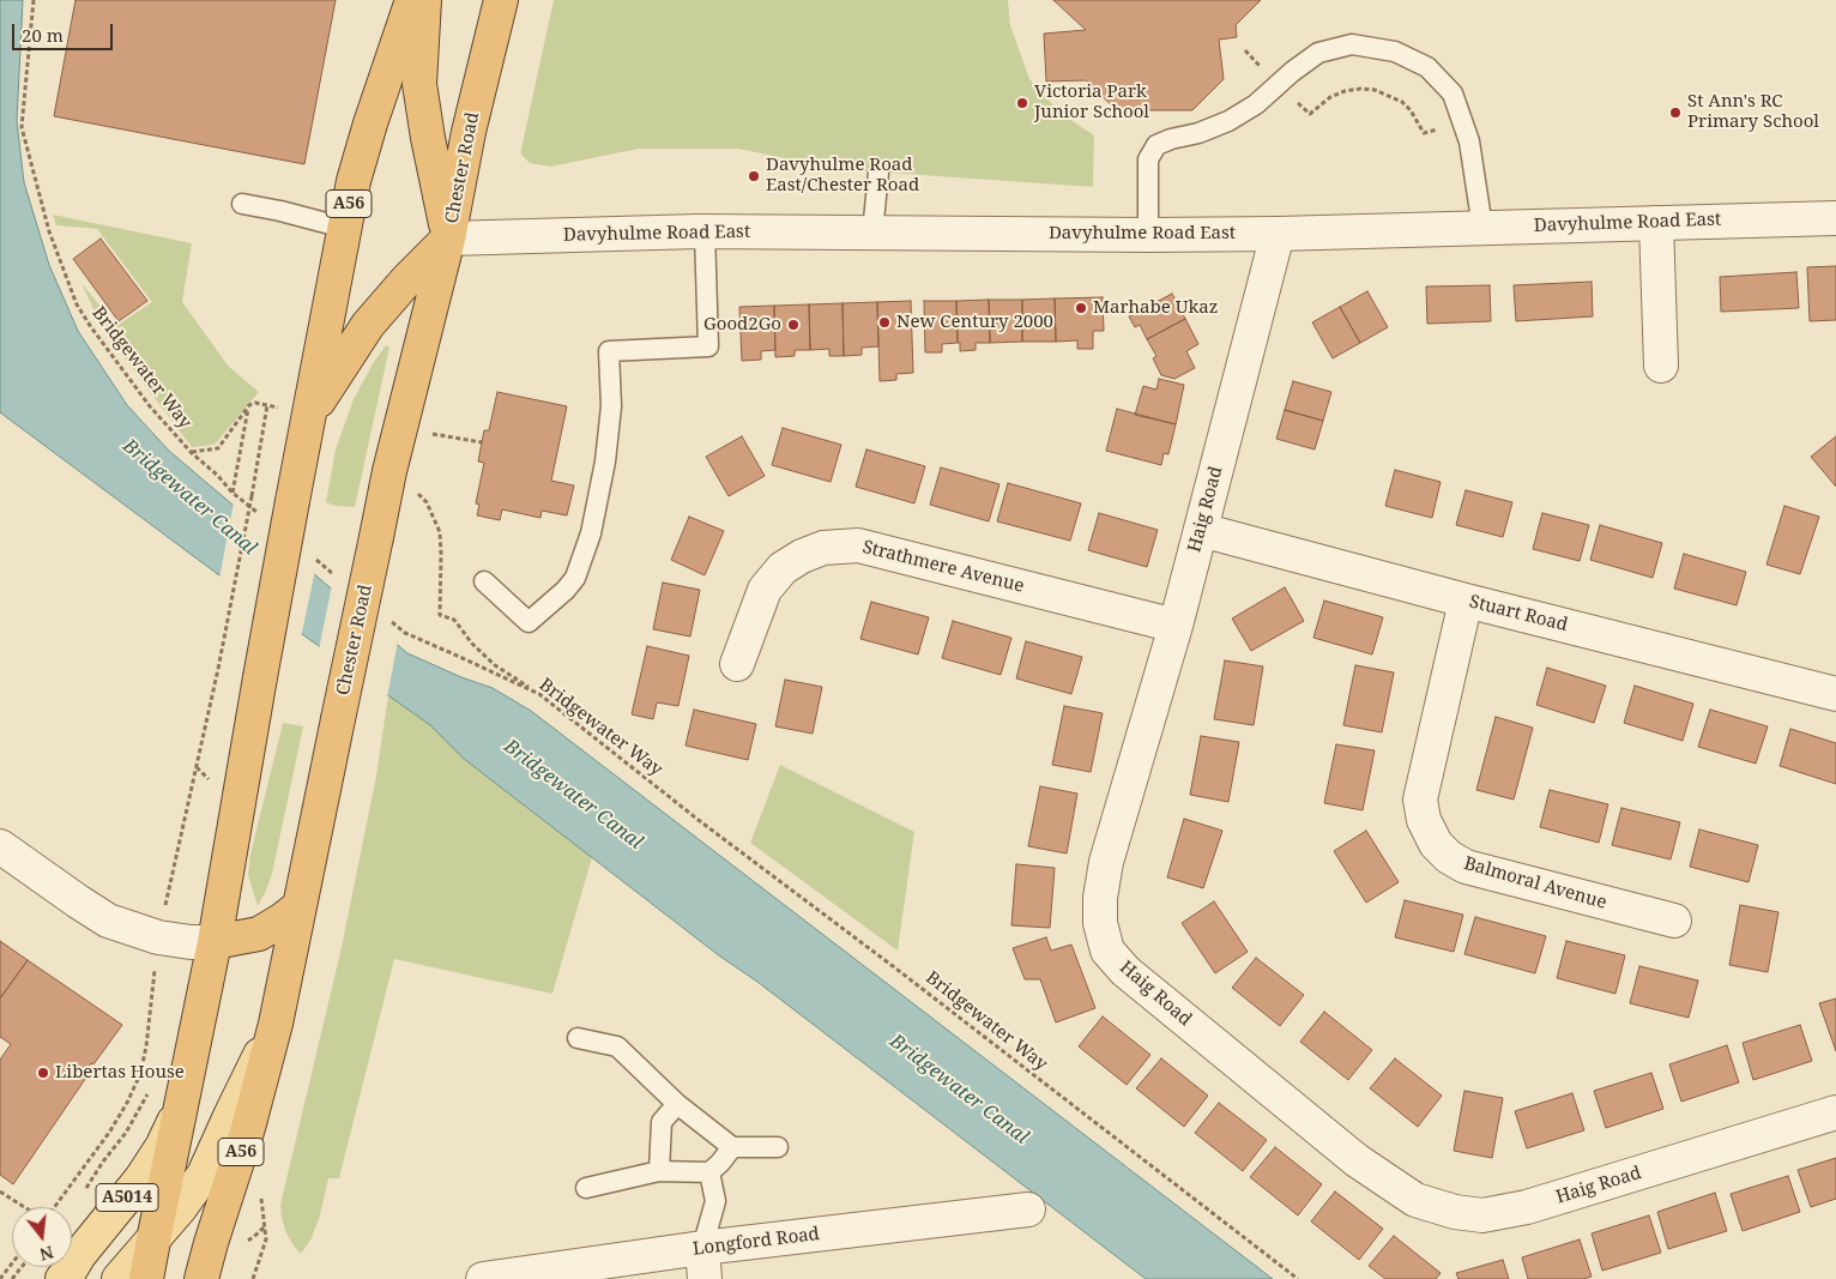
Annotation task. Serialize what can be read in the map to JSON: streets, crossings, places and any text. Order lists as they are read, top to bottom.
{
  "streets": {
    "highway": ["Chester Road", "A56"],
    "main road": ["A5014"],
    "street": [
      "Davyhulme Road East",
      "Haig Road",
      "Strathmere Avenue",
      "Stuart Road",
      "Balmoral Avenue",
      "Longford Road"
    ],
    "path": ["Bridgewater Way"]
  },
  "crossings": [
    ["Chester Road", "Davyhulme Road East"],
    ["Chester Road", "A5014"],
    ["A56", "A5014"],
    ["Davyhulme Road East", "Haig Road"],
    ["Haig Road", "Strathmere Avenue"],
    ["Haig Road", "Stuart Road"],
    ["Stuart Road", "Balmoral Avenue"]
  ],
  "water": ["Bridgewater Canal"],
  "places": [
    "Victoria Park Junior School",
    "St Ann's RC Primary School",
    "Davyhulme Road East/Chester Road",
    "Marhabe Ukaz",
    "New Century 2000",
    "Good2Go",
    "Libertas House"
  ],
  "scale_bar": "20 m",
  "north": "bottom"
}
